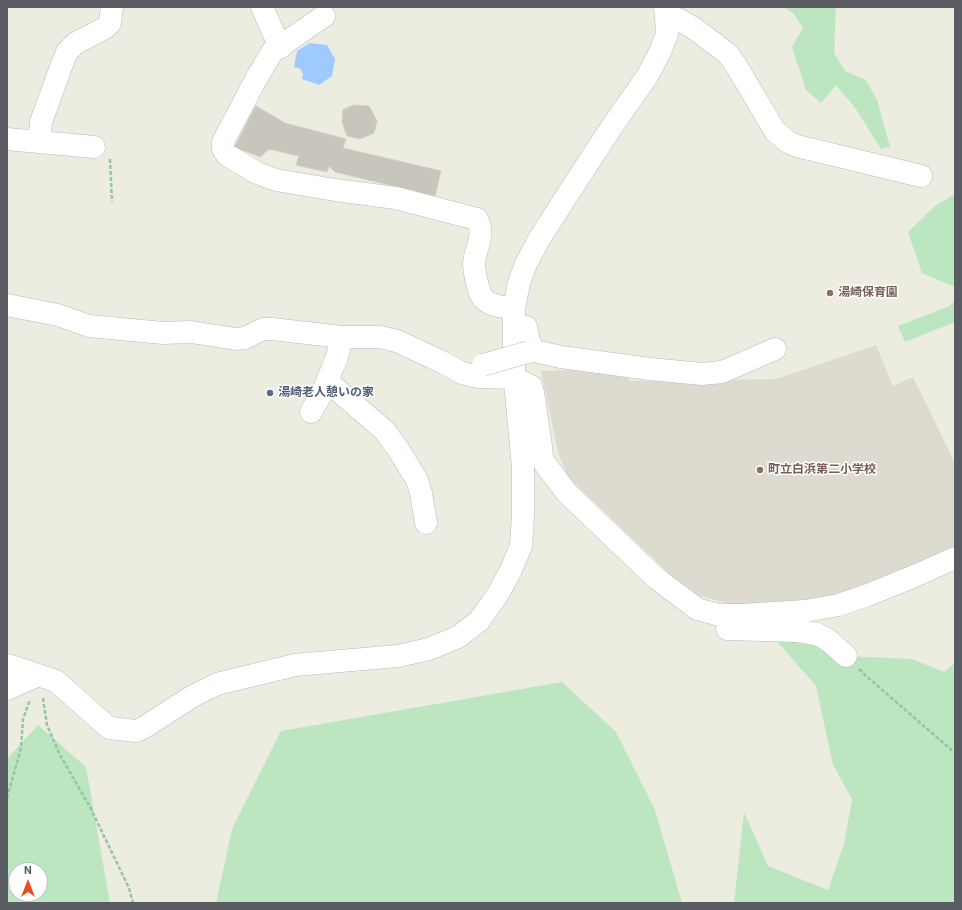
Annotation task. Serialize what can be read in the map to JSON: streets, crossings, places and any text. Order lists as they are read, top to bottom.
{
  "places": ["湯崎保育園", "湯崎老人憩いの家", "町立白浜第二小学校"],
  "north": "top"
}
